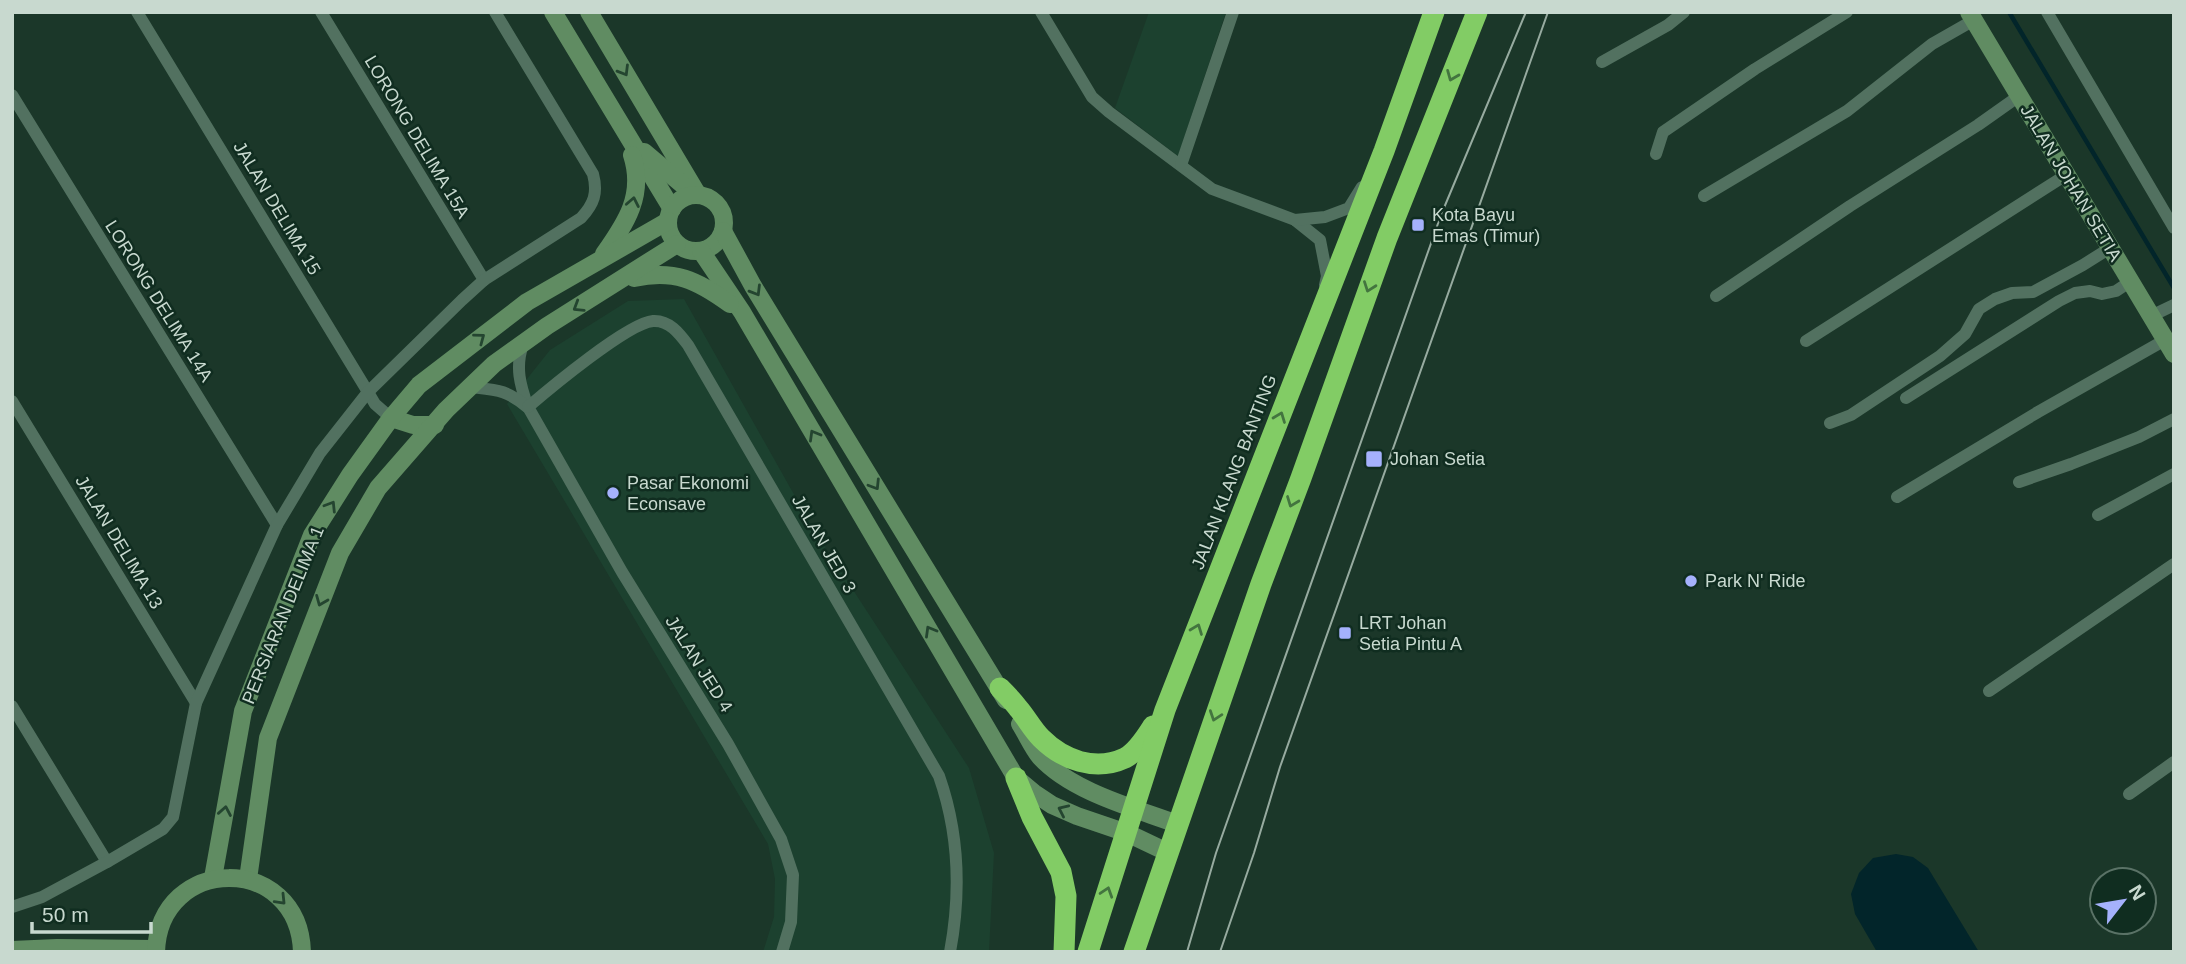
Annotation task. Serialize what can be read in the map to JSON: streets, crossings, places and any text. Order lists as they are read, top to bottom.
{
  "streets": {
    "highway": ["JALAN KLANG BANTING"],
    "street": [
      "LORONG DELIMA 15A",
      "JALAN JOHAN SETIA",
      "JALAN DELIMA 15",
      "LORONG DELIMA 14A",
      "JALAN DELIMA 13",
      "JALAN JED 3",
      "PERSIARAN DELIMA 1",
      "JALAN JED 4"
    ]
  },
  "crossings": [
    ["JALAN DELIMA 15", "PERSIARAN DELIMA 1"],
    ["JALAN JED 3", "JALAN JED 4"],
    ["PERSIARAN DELIMA 1", "JALAN JED 4"]
  ],
  "places": {
    "transit": ["Kota Bayu Emas (Timur)", "Johan Setia", "LRT Johan Setia Pintu A"],
    "other": ["Pasar Ekonomi Econsave", "Park N' Ride"]
  },
  "scale_bar": "50 m",
  "north": "top right"
}
